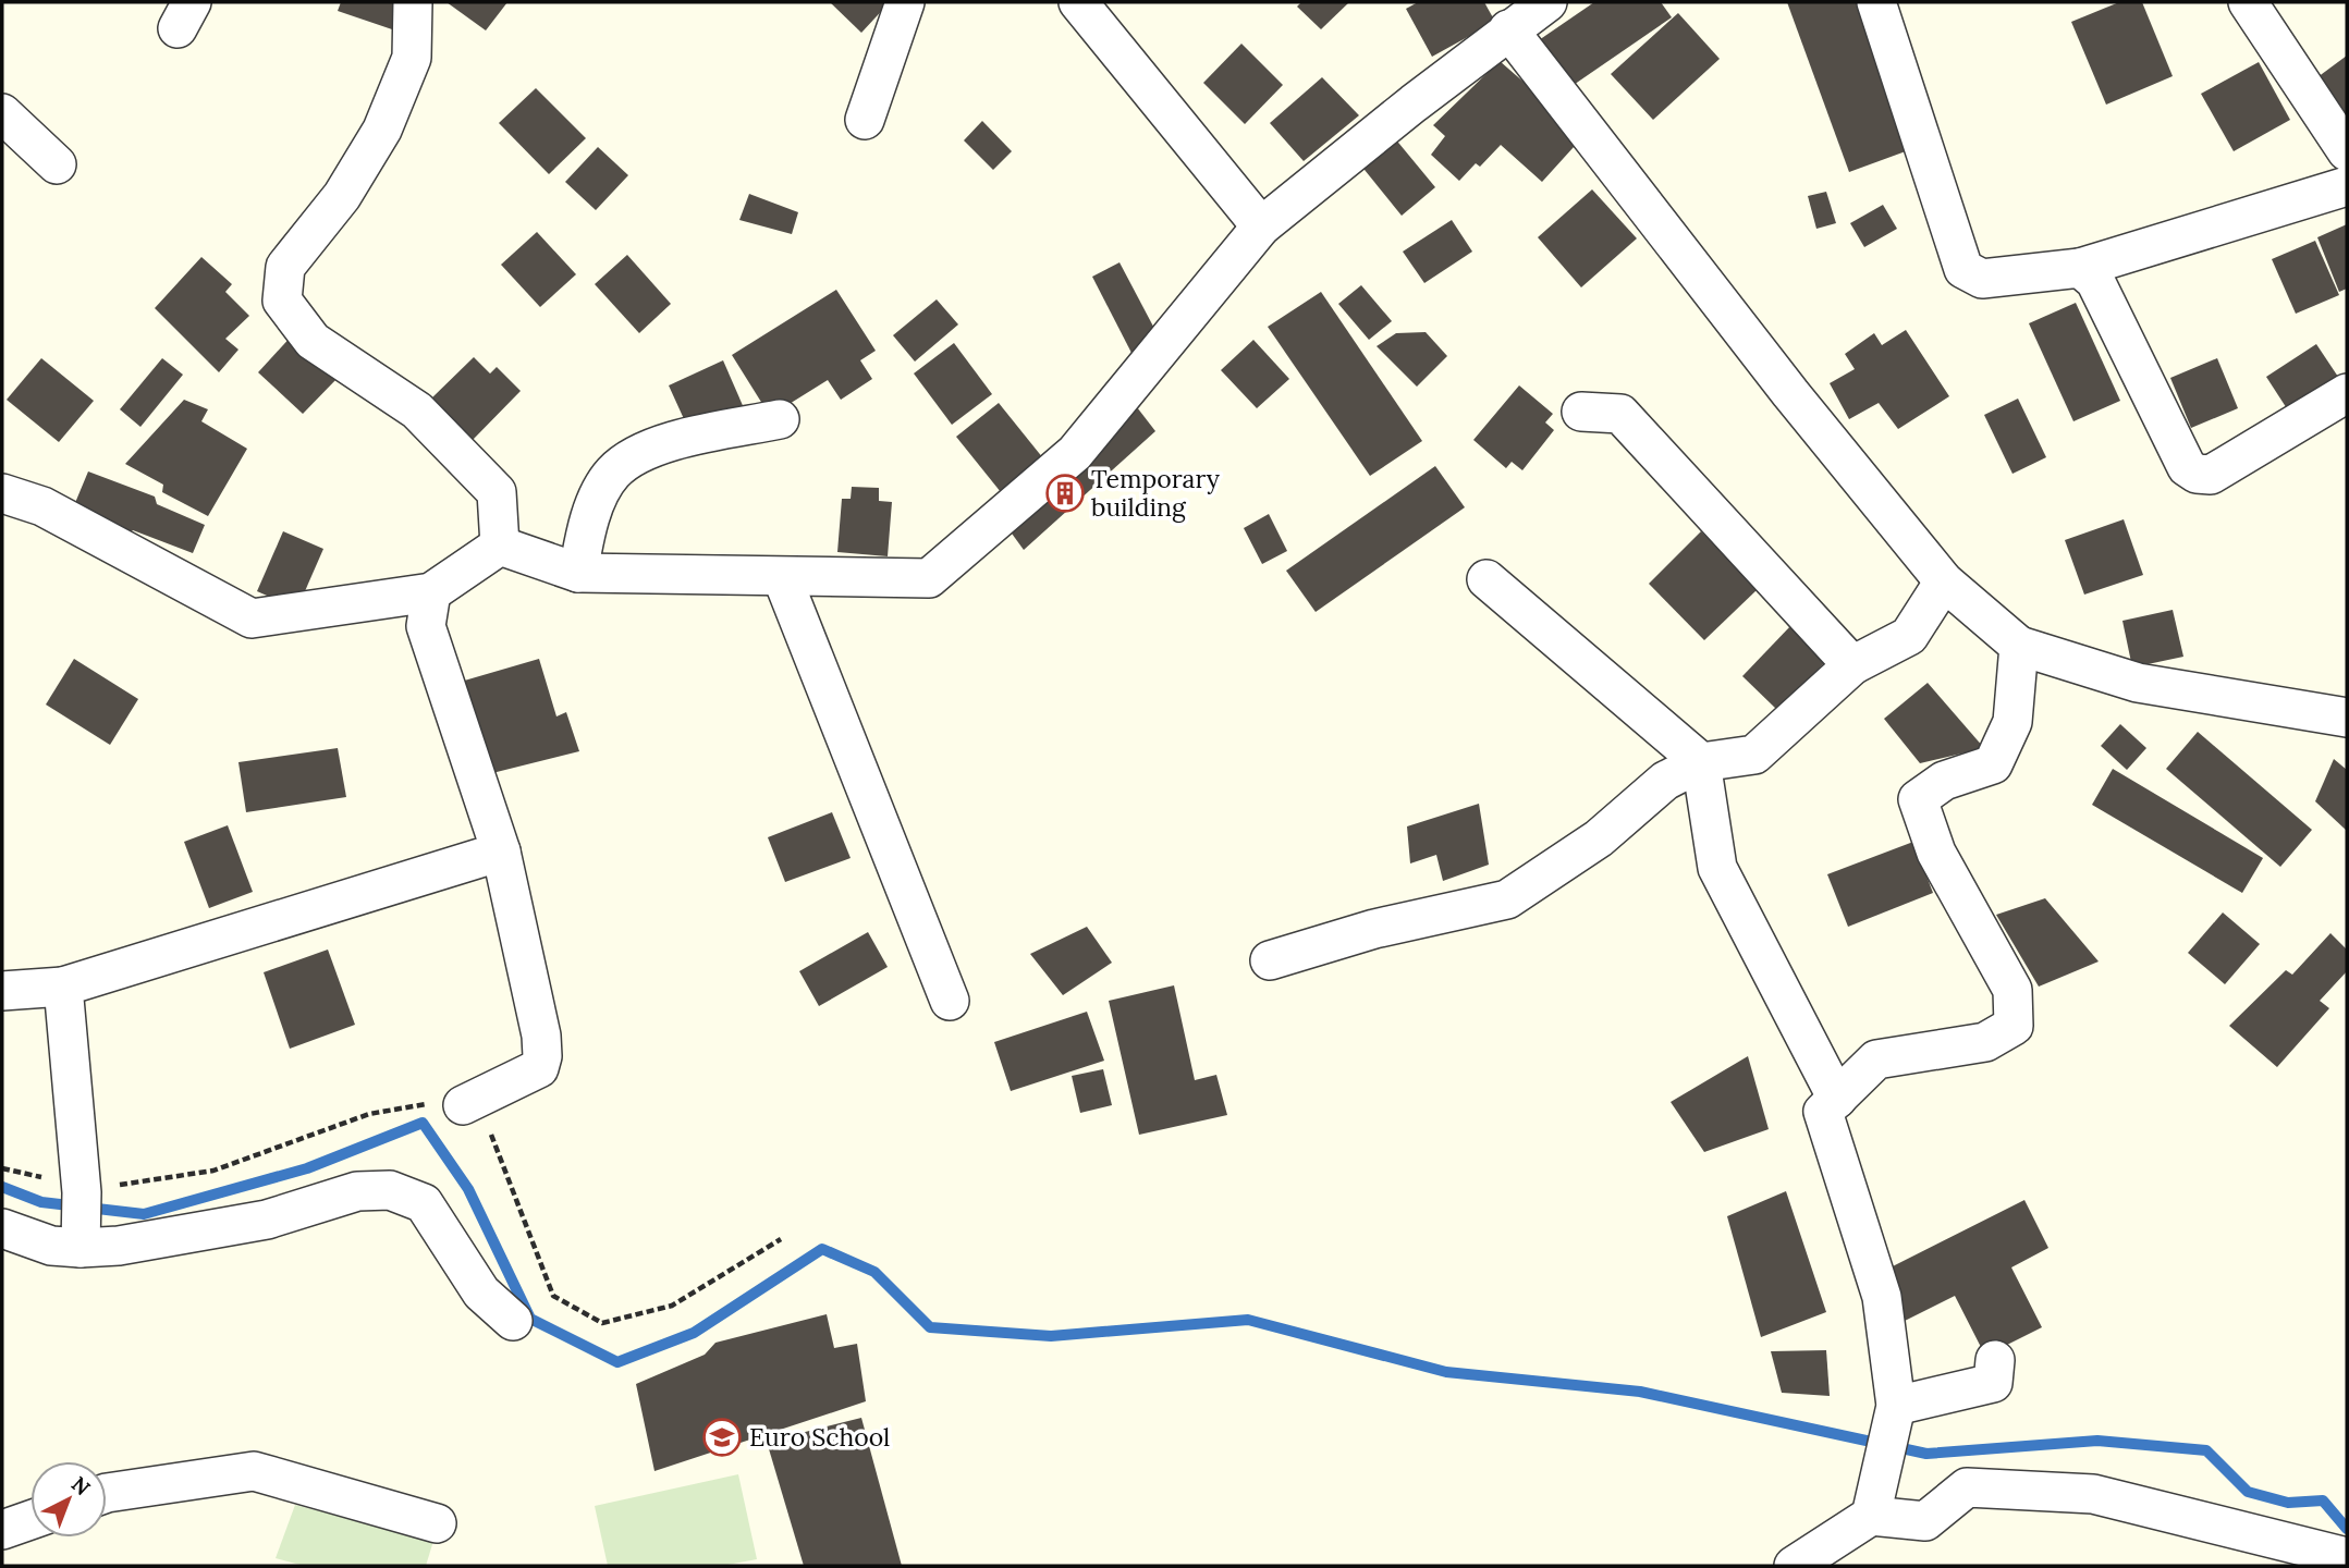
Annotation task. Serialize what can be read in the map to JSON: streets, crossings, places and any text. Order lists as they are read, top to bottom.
{
  "places": {
    "building": ["Temporary building"],
    "school or university": ["Euro School"]
  },
  "north": "top right"
}
